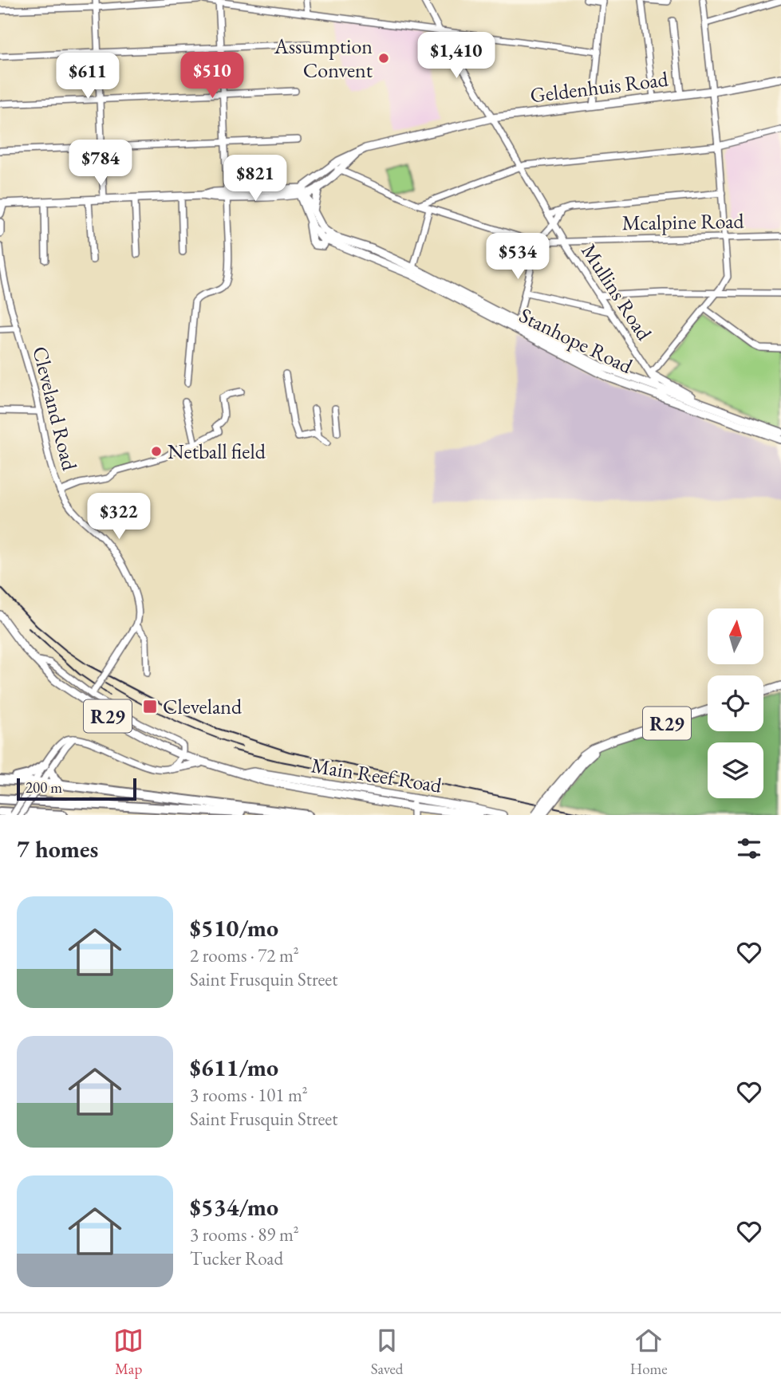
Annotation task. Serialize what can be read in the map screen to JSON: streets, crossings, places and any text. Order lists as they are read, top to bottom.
{
  "streets": {
    "main road": [
      "Geldenhuis Road",
      "Stanhope Road",
      "R29",
      "Main Reef Road"
    ],
    "street": ["Mcalpine Road", "Mullins Road", "Cleveland Road"]
  },
  "crossings": [
    ["Geldenhuis Road", "Mcalpine Road"],
    ["Geldenhuis Road", "Mullins Road"],
    ["Mcalpine Road", "Mullins Road"],
    ["Mullins Road", "Stanhope Road"]
  ],
  "places": {
    "other": ["Assumption Convent", "Netball field"],
    "transit": ["Cleveland"]
  },
  "scale_bar": "200 m",
  "north": "top",
  "page": {
    "price": [
      "$1,410",
      "$510",
      "$611",
      "$784",
      "$821",
      "$534",
      "$322"
    ],
    "scale": "200 m",
    "heading": "7 homes",
    "list": [
      {
        "name": "$510/mo",
        "note": "2 rooms · 72 m² · Saint Frusquin Street"
      },
      {
        "name": "$611/mo",
        "note": "3 rooms · 101 m² · Saint Frusquin Street"
      },
      {
        "name": "$534/mo",
        "note": "3 rooms · 89 m² · Tucker Road"
      }
    ],
    "tabs": ["Map", "Saved", "Home"]
  }
}
